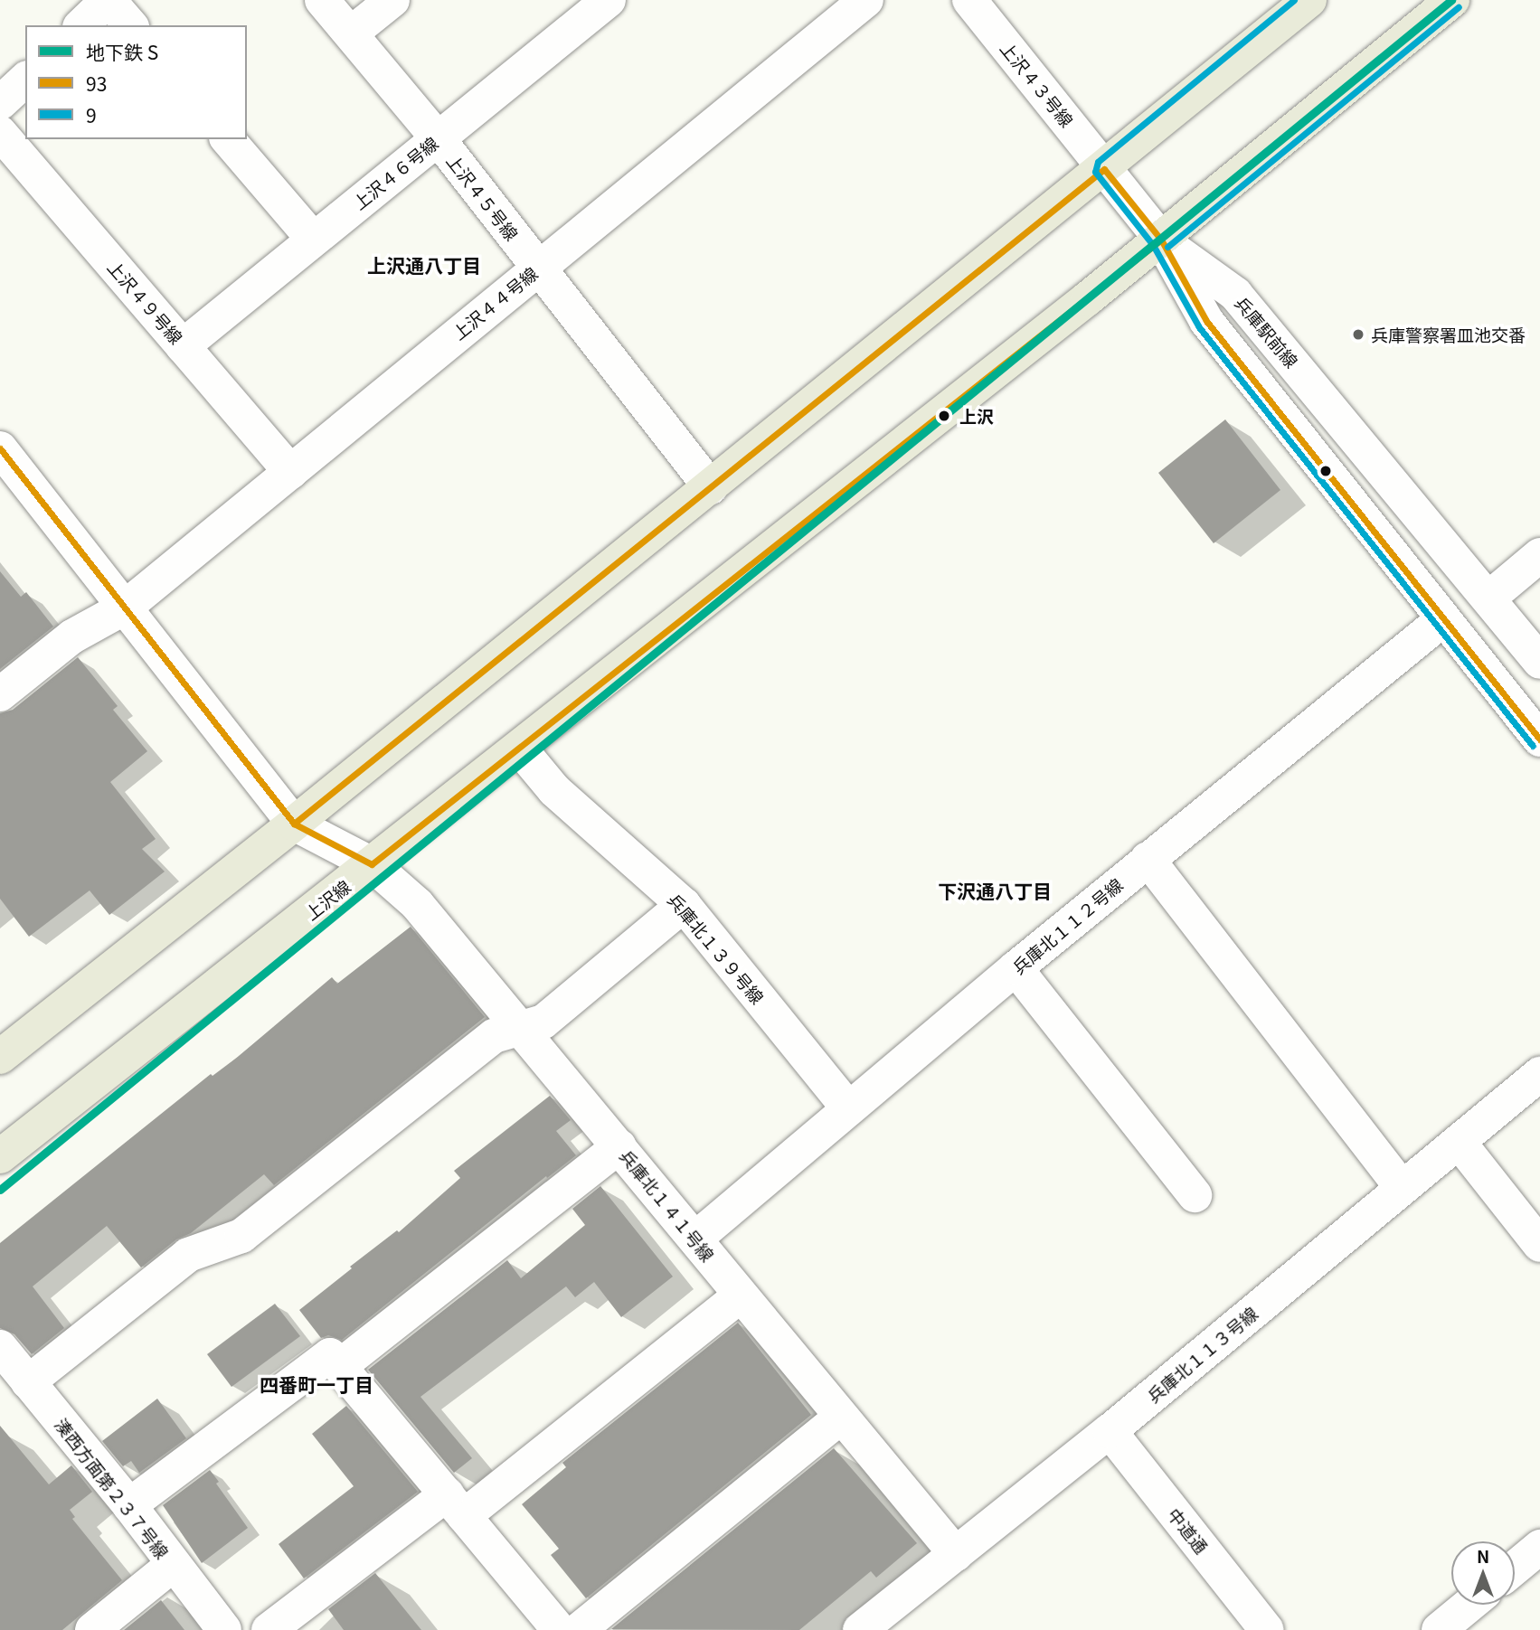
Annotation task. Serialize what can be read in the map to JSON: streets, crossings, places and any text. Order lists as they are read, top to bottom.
{
  "streets": {
    "main road": ["上沢線"],
    "street": [
      "上沢４３号線",
      "上沢４６号線",
      "上沢４５号線",
      "上沢４９号線",
      "上沢４４号線",
      "兵庫駅前線",
      "兵庫北１１２号線",
      "兵庫北１３９号線",
      "兵庫北１４１号線",
      "兵庫北１１３号線",
      "湊西方面第２３７号線",
      "中道通"
    ]
  },
  "crossings": [
    ["上沢４３号線", "兵庫駅前線"],
    ["上沢４３号線", "上沢線"],
    ["上沢４６号線", "上沢４５号線"],
    ["上沢４６号線", "上沢４９号線"],
    ["上沢４５号線", "上沢４４号線"],
    ["上沢４９号線", "上沢４４号線"],
    ["兵庫駅前線", "上沢線"],
    ["上沢線", "兵庫北１３９号線"],
    ["上沢線", "兵庫北１４１号線"],
    ["兵庫北１１２号線", "兵庫北１３９号線"],
    ["兵庫北１１２号線", "兵庫北１４１号線"],
    ["兵庫北１４１号線", "兵庫北１１３号線"],
    ["兵庫北１１３号線", "中道通"]
  ],
  "districts": ["上沢通八丁目", "下沢通八丁目", "四番町一丁目"],
  "places": ["兵庫警察署皿池交番", "上沢"],
  "lines": ["metro line S", "transit line 9", "transit line 93"],
  "legend": ["地下鉄 S", "93", "9"],
  "north": "top"
}
